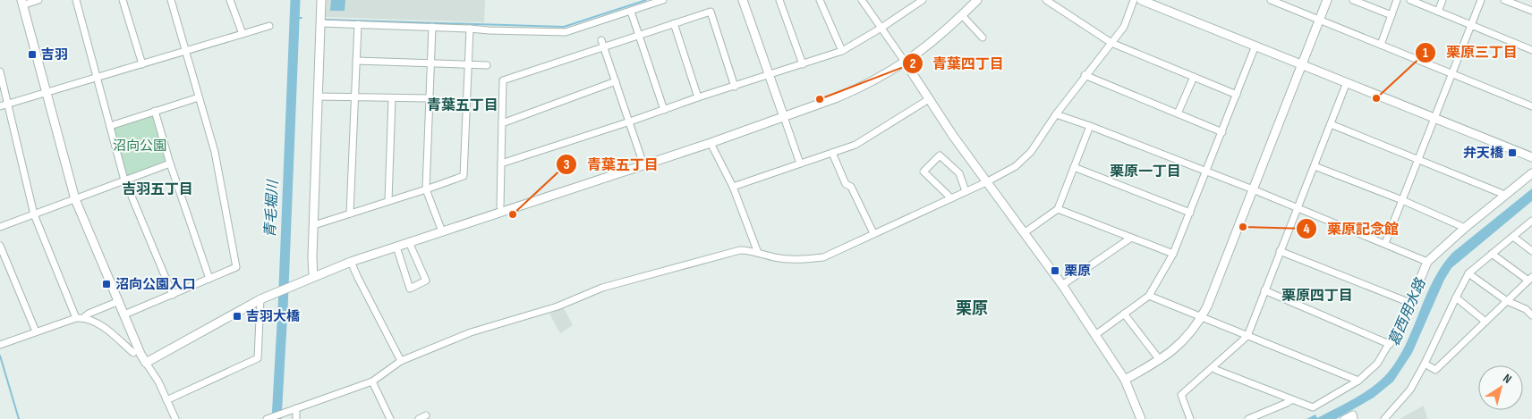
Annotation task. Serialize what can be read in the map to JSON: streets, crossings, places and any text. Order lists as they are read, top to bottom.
{
  "districts": [
    "青葉五丁目",
    "栗原一丁目",
    "吉羽五丁目",
    "栗原四丁目",
    "栗原"
  ],
  "water": ["青毛堀川", "葛西用水路"],
  "parks": ["沼向公園"],
  "places": {
    "transit": [
      "吉羽",
      "弁天橋",
      "栗原",
      "沼向公園入口",
      "吉羽大橋"
    ],
    "other": [
      "栗原三丁目",
      "青葉四丁目",
      "青葉五丁目",
      "栗原記念館"
    ]
  },
  "north": "top right"
}
